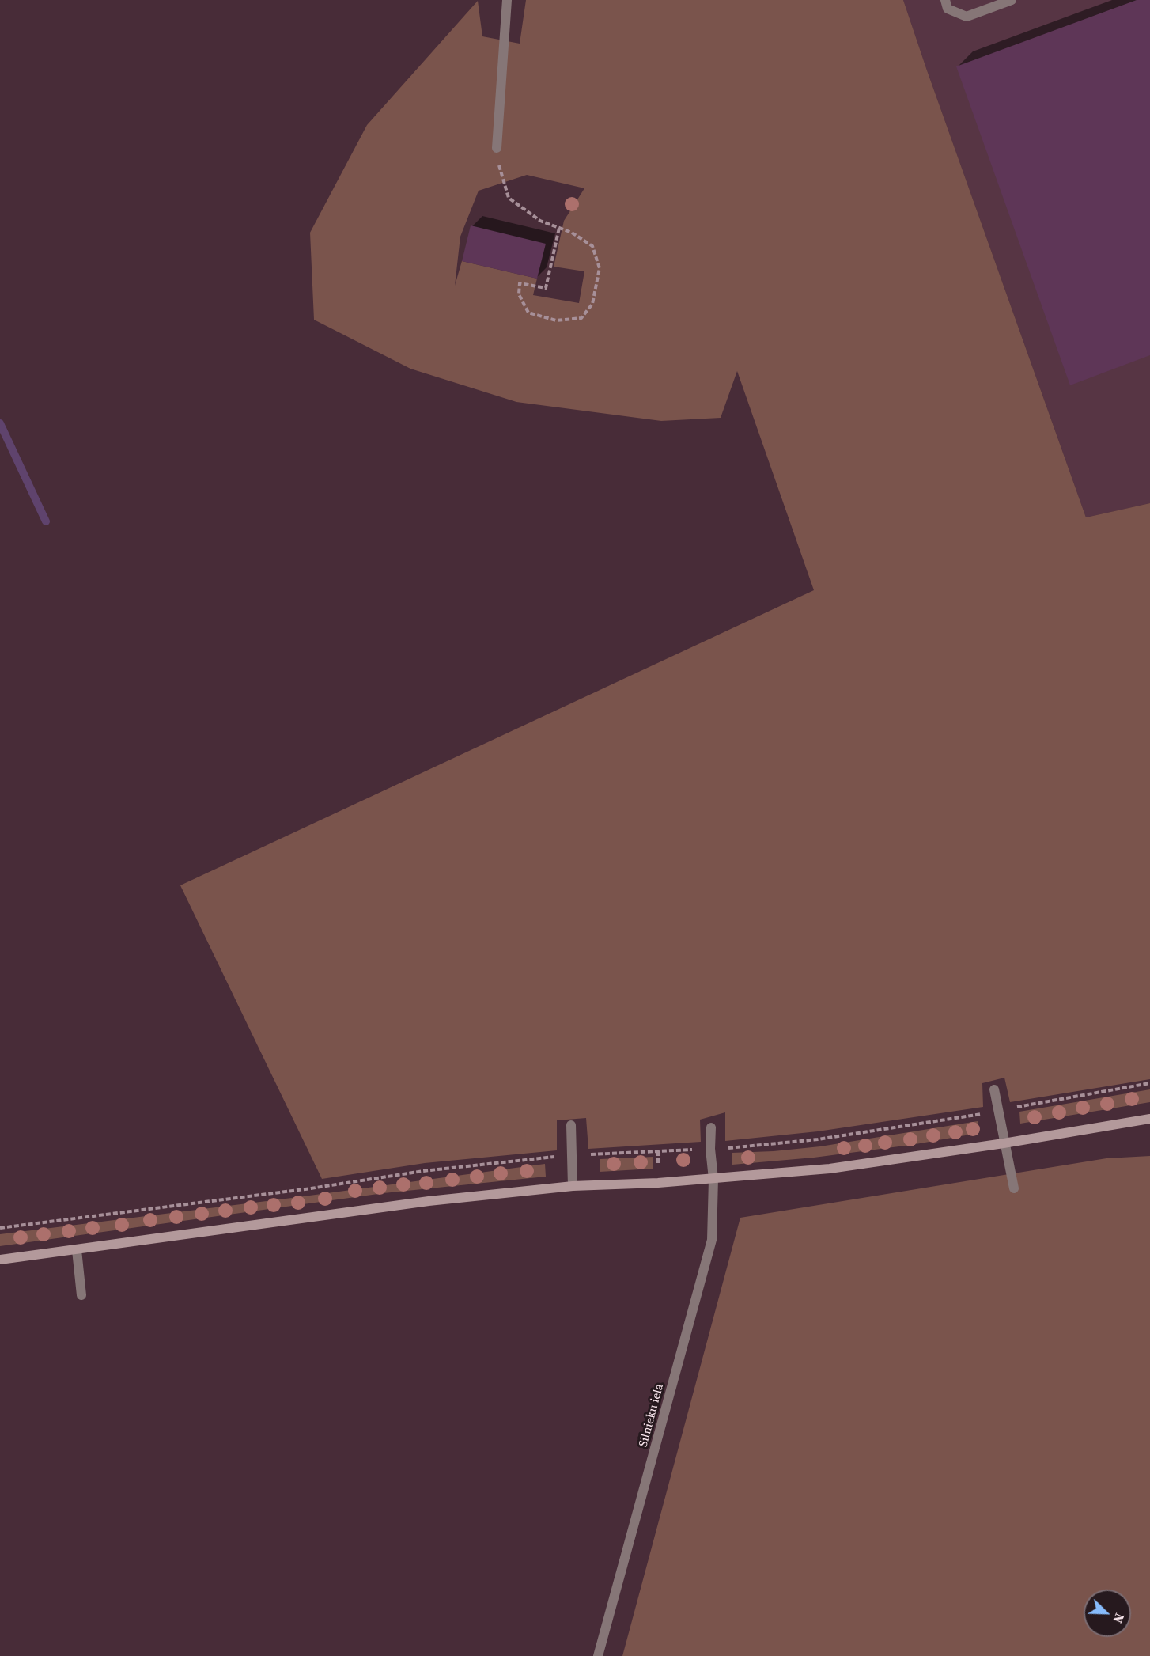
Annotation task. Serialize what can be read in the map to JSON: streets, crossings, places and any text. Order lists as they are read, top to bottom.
{
  "streets": {
    "street": ["Silnieku iela"]
  },
  "north": "bottom right"
}
